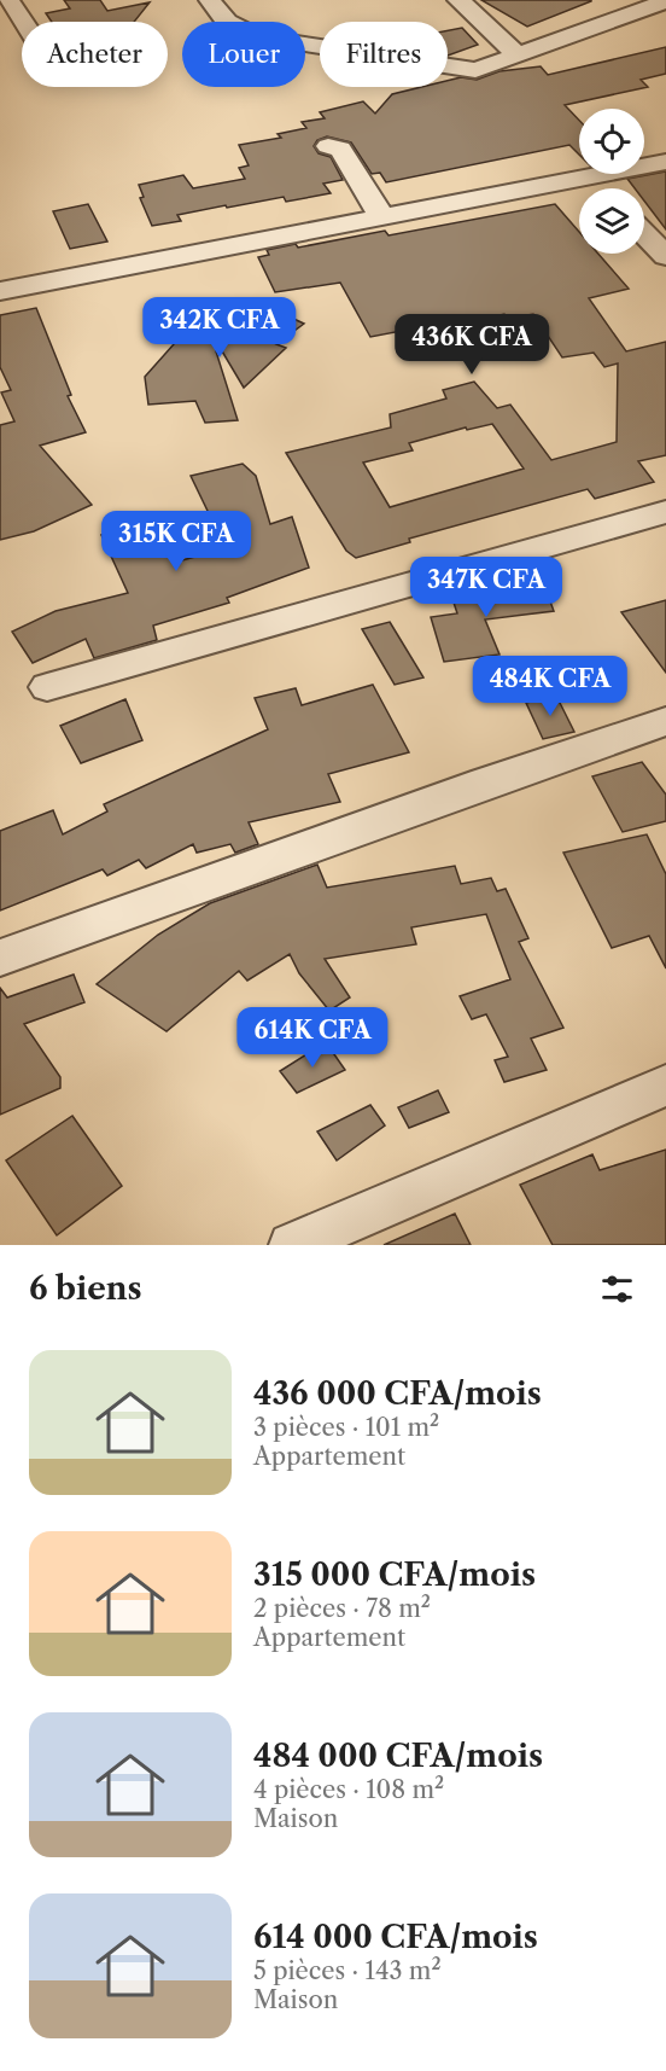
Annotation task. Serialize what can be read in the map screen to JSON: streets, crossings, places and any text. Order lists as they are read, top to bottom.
{
  "page": {
    "chip": ["Acheter", "Louer", "Filtres"],
    "price": [
      "342K CFA",
      "436K CFA",
      "315K CFA",
      "347K CFA",
      "484K CFA",
      "614K CFA"
    ],
    "heading": "6 biens",
    "list": [
      {
        "name": "436 000 CFA/mois",
        "note": "3 pièces · 101 m² · Appartement"
      },
      {
        "name": "315 000 CFA/mois",
        "note": "2 pièces · 78 m² · Appartement"
      },
      {
        "name": "484 000 CFA/mois",
        "note": "4 pièces · 108 m² · Maison"
      },
      {
        "name": "614 000 CFA/mois",
        "note": "5 pièces · 143 m² · Maison"
      }
    ]
  }
}
